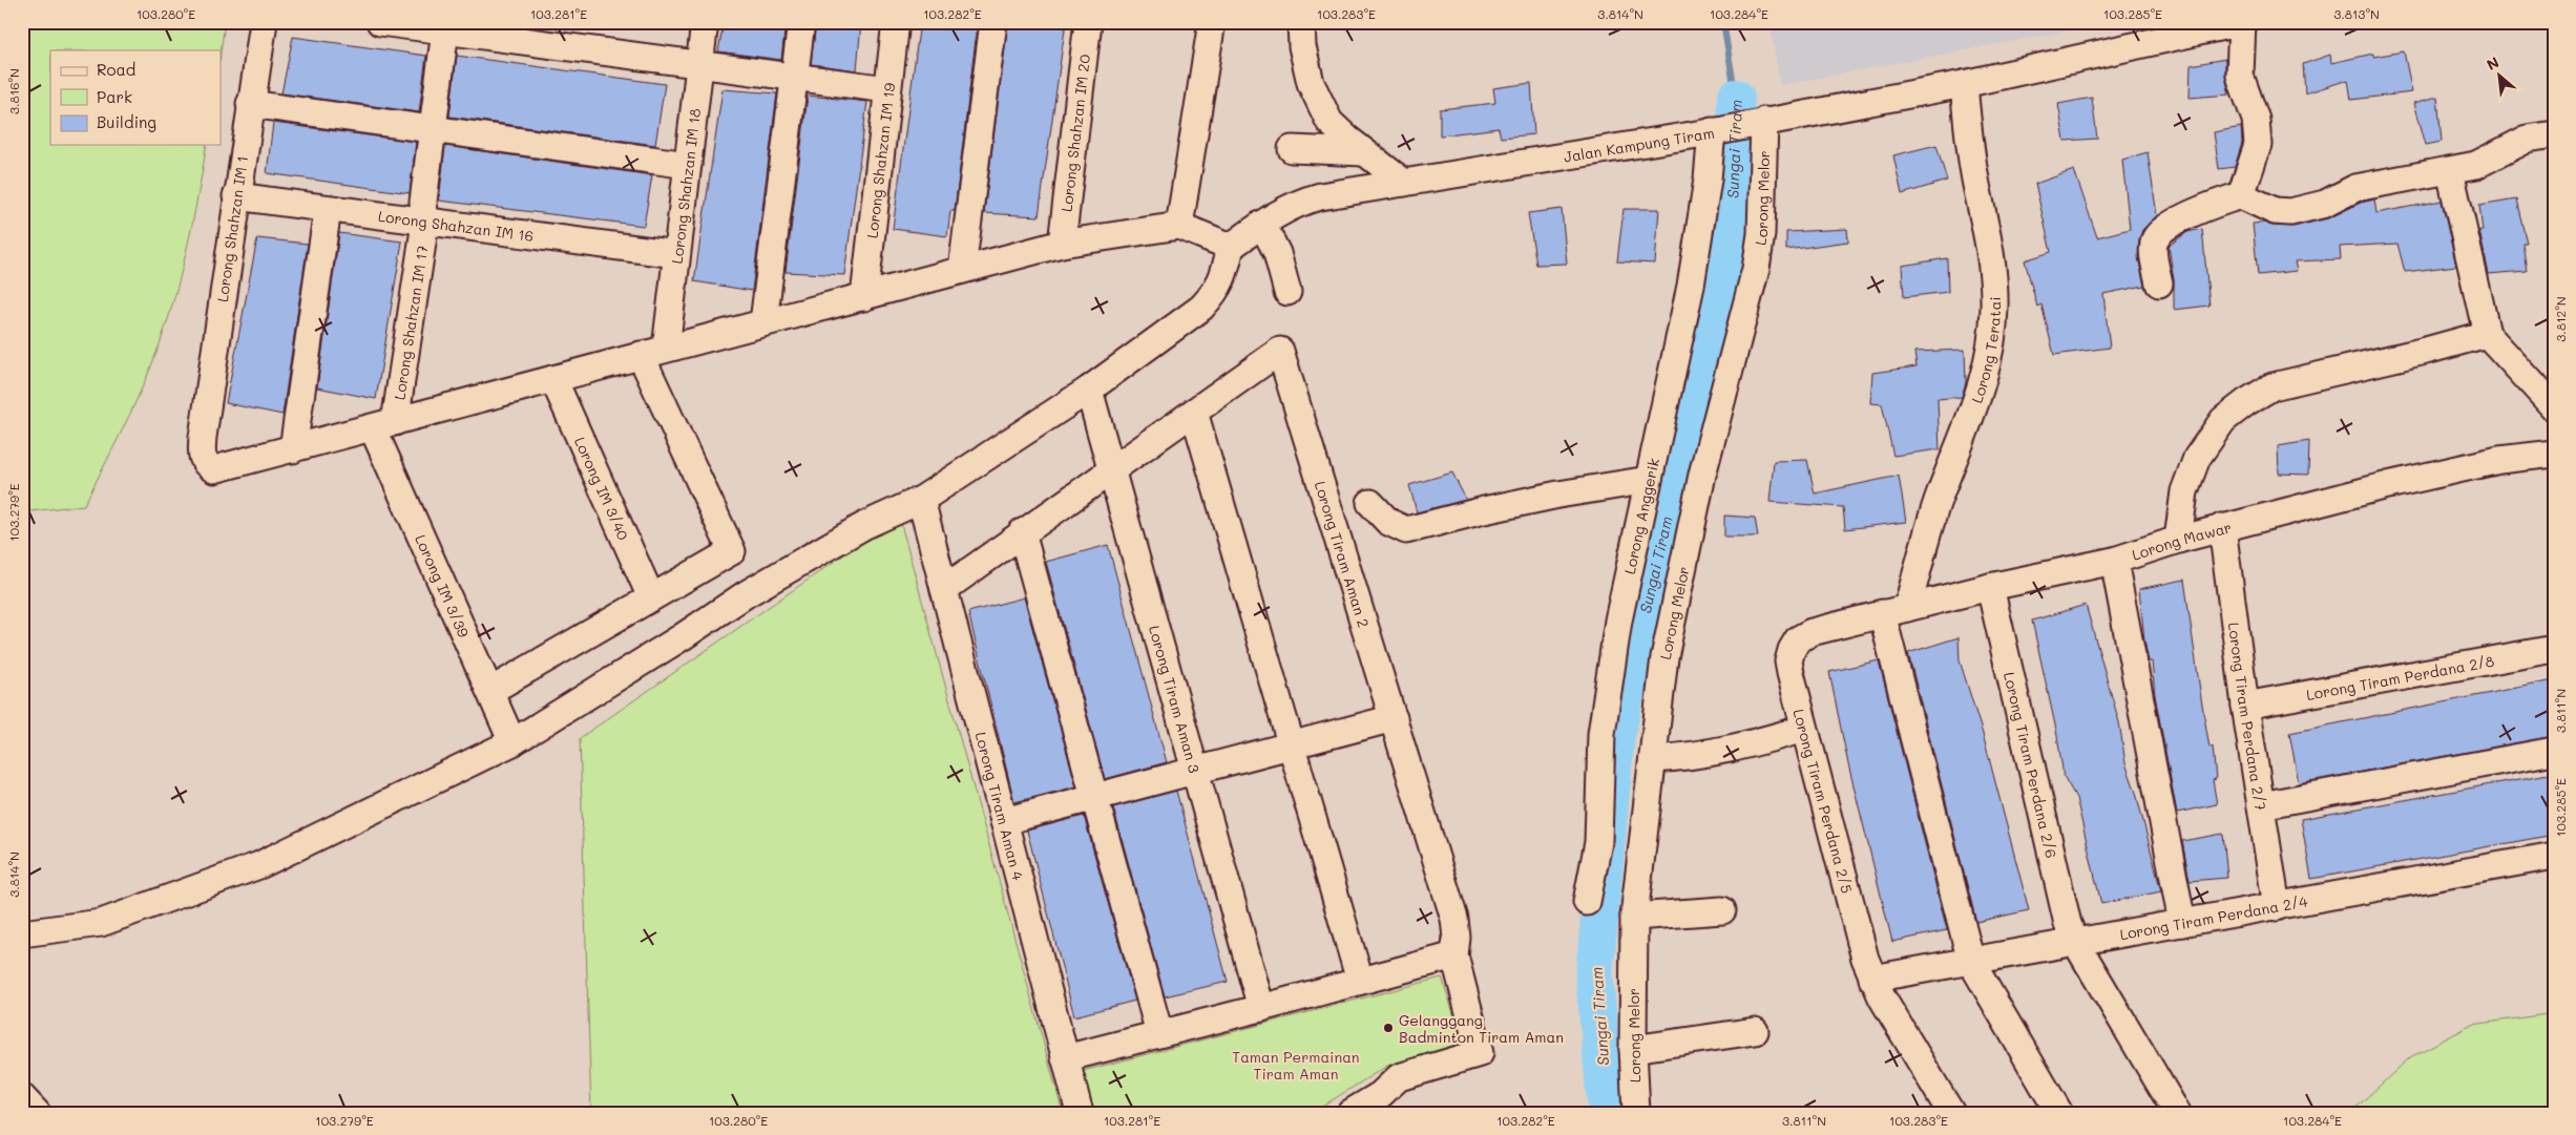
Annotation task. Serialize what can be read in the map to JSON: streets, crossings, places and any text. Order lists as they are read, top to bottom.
{
  "streets": {
    "street": [
      "Lorong Shahzan IM 20",
      "Jalan Kampung Tiram",
      "Lorong Shahzan IM 19",
      "Lorong Shahzan IM 18",
      "Lorong Melor",
      "Lorong Shahzan IM 16",
      "Lorong Shahzan IM 1",
      "Lorong Shahzan IM 17",
      "Lorong Teratai",
      "Lorong IM 3/40",
      "Lorong Anggerik",
      "Lorong Mawar",
      "Lorong Tiram Aman 2",
      "Lorong IM 3/39",
      "Lorong Tiram Perdana 2/8",
      "Lorong Tiram Aman 3",
      "Lorong Tiram Perdana 2/7",
      "Lorong Tiram Perdana 2/6",
      "Lorong Tiram Perdana 2/5",
      "Lorong Tiram Aman 4",
      "Lorong Tiram Perdana 2/4"
    ]
  },
  "crossings": [
    ["Jalan Kampung Tiram", "Lorong Melor"],
    ["Jalan Kampung Tiram", "Lorong Teratai"],
    ["Jalan Kampung Tiram", "Lorong Anggerik"],
    ["Lorong Shahzan IM 18", "Lorong Shahzan IM 16"],
    ["Lorong Shahzan IM 16", "Lorong Shahzan IM 1"],
    ["Lorong Shahzan IM 16", "Lorong Shahzan IM 17"],
    ["Lorong Shahzan IM 17", "Lorong IM 3/39"],
    ["Lorong Teratai", "Lorong Mawar"],
    ["Lorong Mawar", "Lorong Tiram Perdana 2/7"],
    ["Lorong Mawar", "Lorong Tiram Perdana 2/6"],
    ["Lorong Mawar", "Lorong Tiram Perdana 2/5"],
    ["Lorong Tiram Aman 2", "Lorong Tiram Aman 3"],
    ["Lorong Tiram Aman 2", "Lorong Tiram Aman 4"],
    ["Lorong Tiram Perdana 2/8", "Lorong Tiram Perdana 2/7"],
    ["Lorong Tiram Perdana 2/7", "Lorong Tiram Perdana 2/4"],
    ["Lorong Tiram Perdana 2/6", "Lorong Tiram Perdana 2/4"],
    ["Lorong Tiram Perdana 2/5", "Lorong Tiram Perdana 2/4"]
  ],
  "water": ["Sungai Tiram"],
  "parks": ["Taman Permainan Tiram Aman"],
  "places": ["Gelanggang Badminton Tiram Aman"],
  "legend": ["Road", "Park", "Building"],
  "north": "top left",
  "coordinates": [
    "103.280°E",
    "103.281°E",
    "103.282°E",
    "103.283°E",
    "3.814°N",
    "103.284°E",
    "103.285°E",
    "3.813°N",
    "3.816°N",
    "3.812°N",
    "103.279°E",
    "3.811°N"
  ]
}
